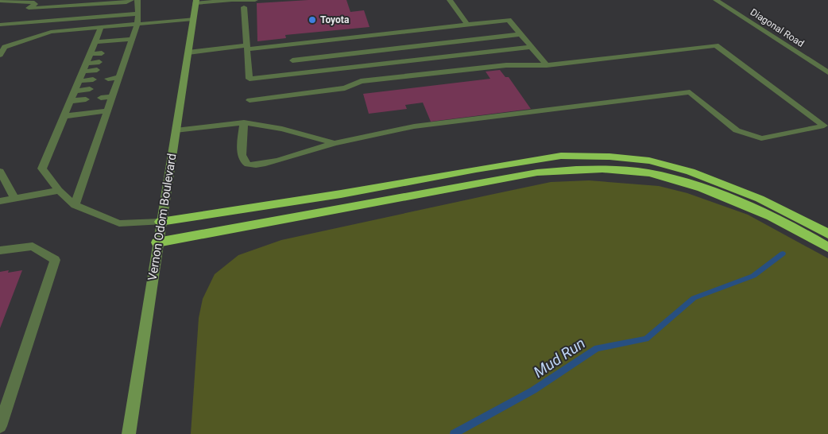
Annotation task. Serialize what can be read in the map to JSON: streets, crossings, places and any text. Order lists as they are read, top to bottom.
{
  "streets": {
    "main road": ["Vernon Odom Boulevard"],
    "street": ["Diagonal Road"]
  },
  "water": ["Mud Run"],
  "places": ["Toyota"]
}
